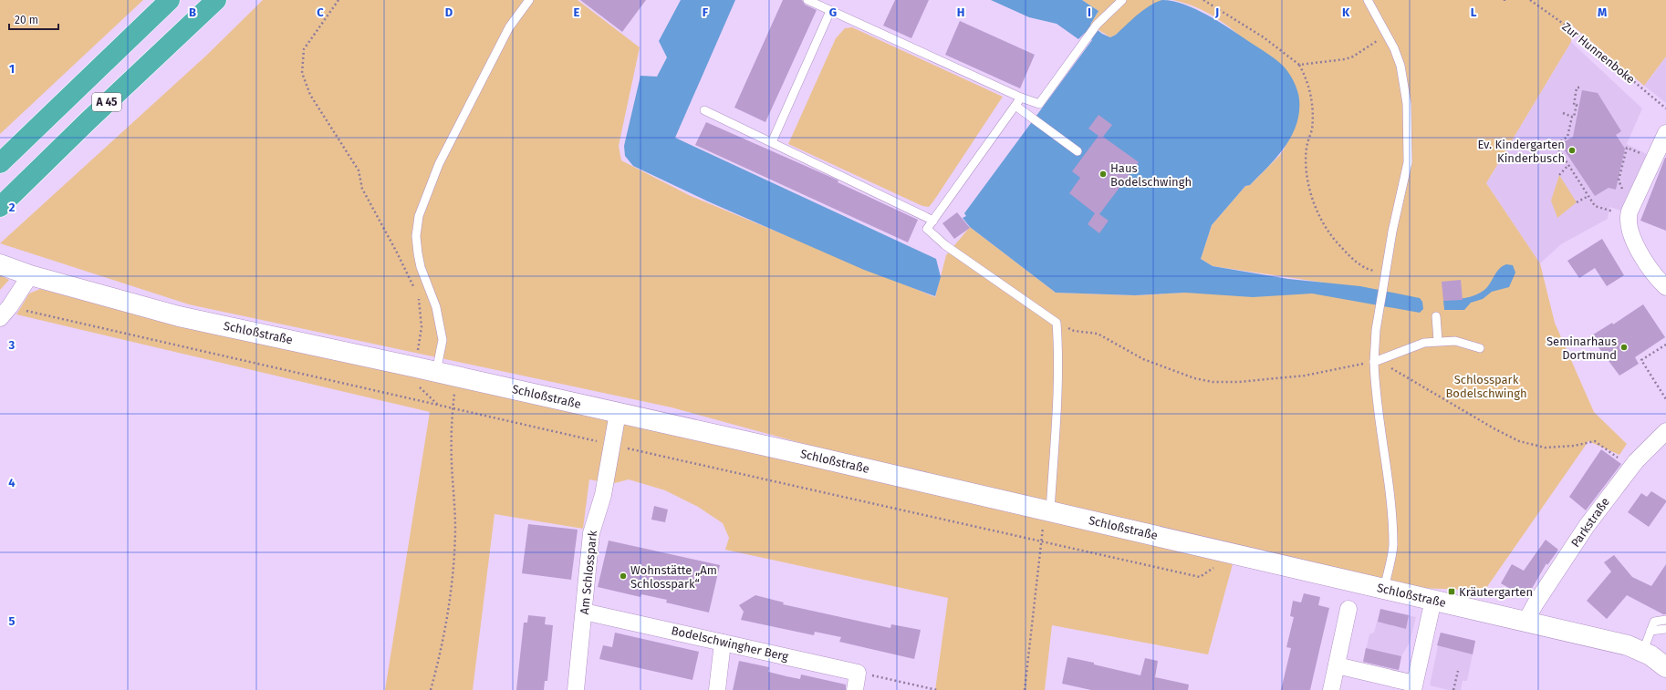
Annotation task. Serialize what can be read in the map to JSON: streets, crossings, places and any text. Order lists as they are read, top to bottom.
{
  "streets": {
    "highway": ["A 45"],
    "street": [
      "Schloßstraße",
      "Parkstraße",
      "Am Schlosspark",
      "Bodelschwingher Berg"
    ],
    "path": ["Zur Hunnenboke"]
  },
  "crossings": [
    ["Schloßstraße", "Parkstraße"],
    ["Schloßstraße", "Am Schlosspark"],
    ["Am Schlosspark", "Bodelschwingher Berg"]
  ],
  "parks": ["Schlosspark Bodelschwingh"],
  "places": {
    "other": [
      "Ev. Kindergarten Kinderbusch",
      "Haus Bodelschwingh",
      "Seminarhaus Dortmund",
      "Wohnstätte „Am Schlosspark“"
    ],
    "transit": ["Kräutergarten"]
  },
  "scale_bar": "20 m",
  "grid": {
    "columns": [
      "B",
      "C",
      "D",
      "E",
      "F",
      "G",
      "H",
      "I",
      "J",
      "K",
      "L",
      "M"
    ],
    "rows": [
      "1",
      "2",
      "3",
      "4",
      "5"
    ]
  }
}
